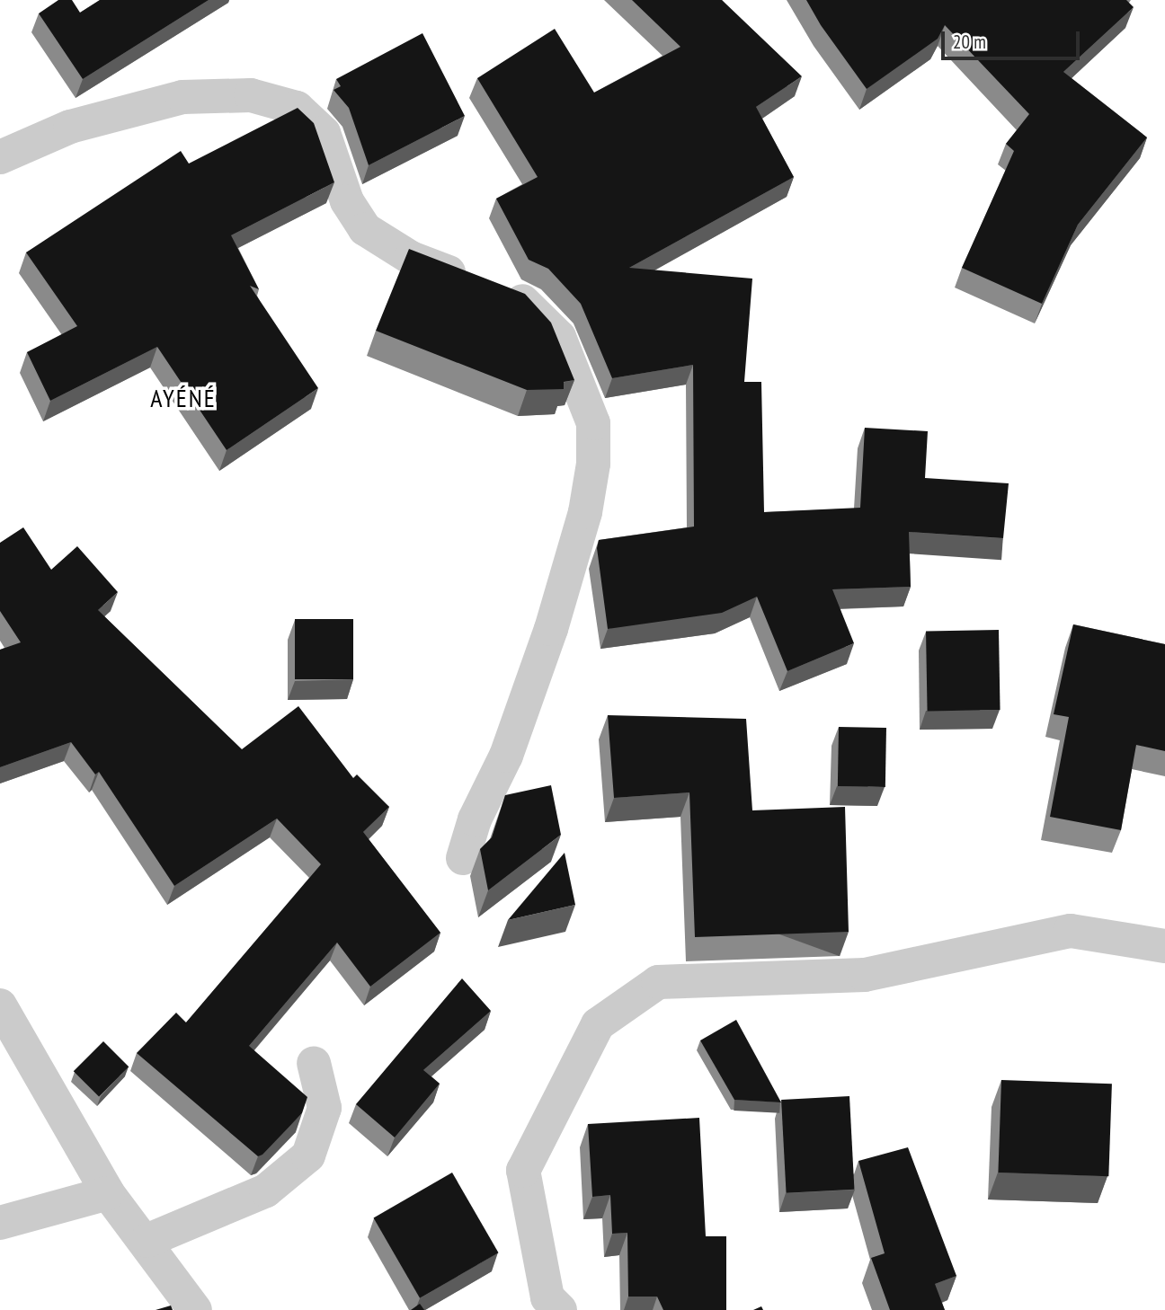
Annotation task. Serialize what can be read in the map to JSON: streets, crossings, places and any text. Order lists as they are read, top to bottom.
{
  "districts": ["AYÉNÉ"],
  "scale_bar": "20 m"
}
